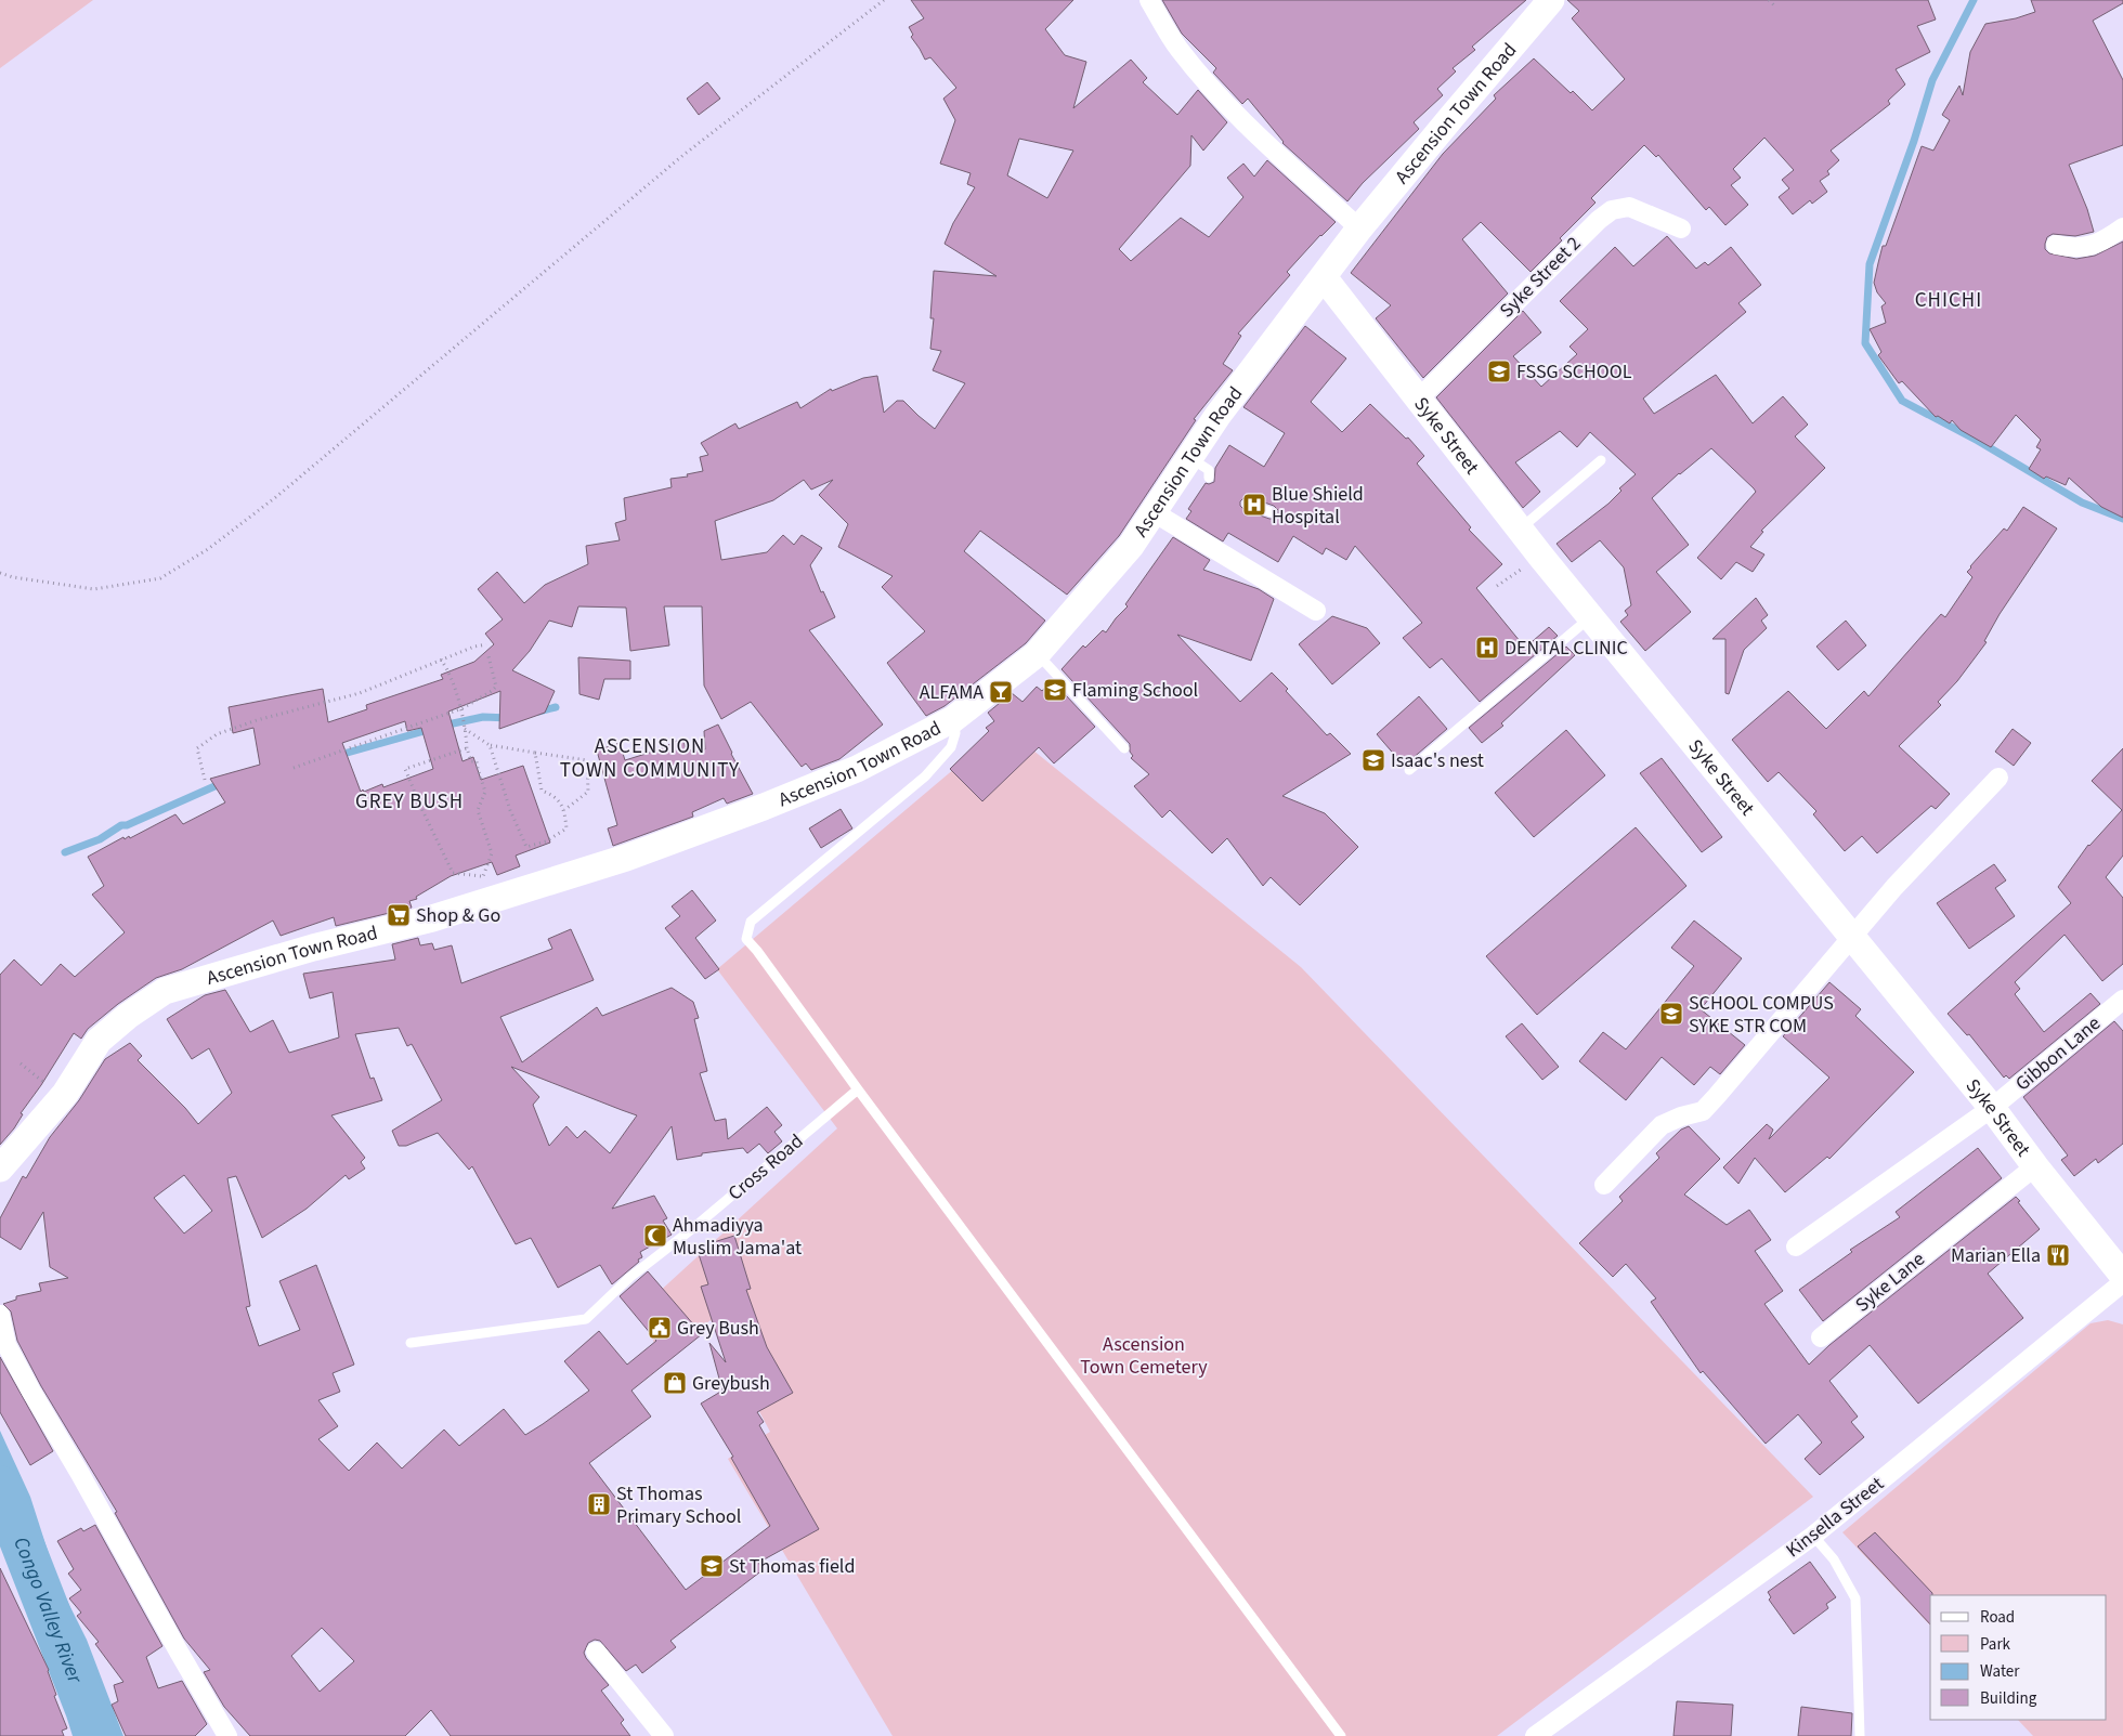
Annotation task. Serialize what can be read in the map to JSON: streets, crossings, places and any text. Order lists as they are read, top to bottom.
{
  "streets": {
    "main road": ["Ascension Town Road", "Syke Street"],
    "street": [
      "Syke Street 2",
      "Gibbon Lane",
      "Syke Lane",
      "Kinsella Street"
    ],
    "lane": ["Cross Road"]
  },
  "crossings": [
    ["Ascension Town Road", "Syke Street"],
    ["Syke Street 2", "Syke Street"],
    ["Syke Street", "Gibbon Lane"],
    ["Syke Street", "Syke Lane"]
  ],
  "districts": ["CHICHI", "ASCENSION TOWN COMMUNITY", "GREY BUSH"],
  "water": ["Congo Valley River"],
  "parks": ["Ascension Town Cemetery"],
  "places": {
    "school or university": [
      "FSSG SCHOOL",
      "Flaming School",
      "Isaac's nest",
      "SCHOOL COMPUS SYKE STR COM",
      "St Thomas field"
    ],
    "hospital": ["Blue Shield Hospital", "DENTAL CLINIC"],
    "bar": ["ALFAMA"],
    "supermarket": ["Shop & Go"],
    "mosque": ["Ahmadiyya Muslim Jama'at"],
    "restaurant": ["Marian Ella"],
    "public building": ["Grey Bush"],
    "shop": ["Greybush"],
    "building": ["St Thomas Primary School"]
  },
  "legend": [
    "Road",
    "Park",
    "Water",
    "Building"
  ]
}
